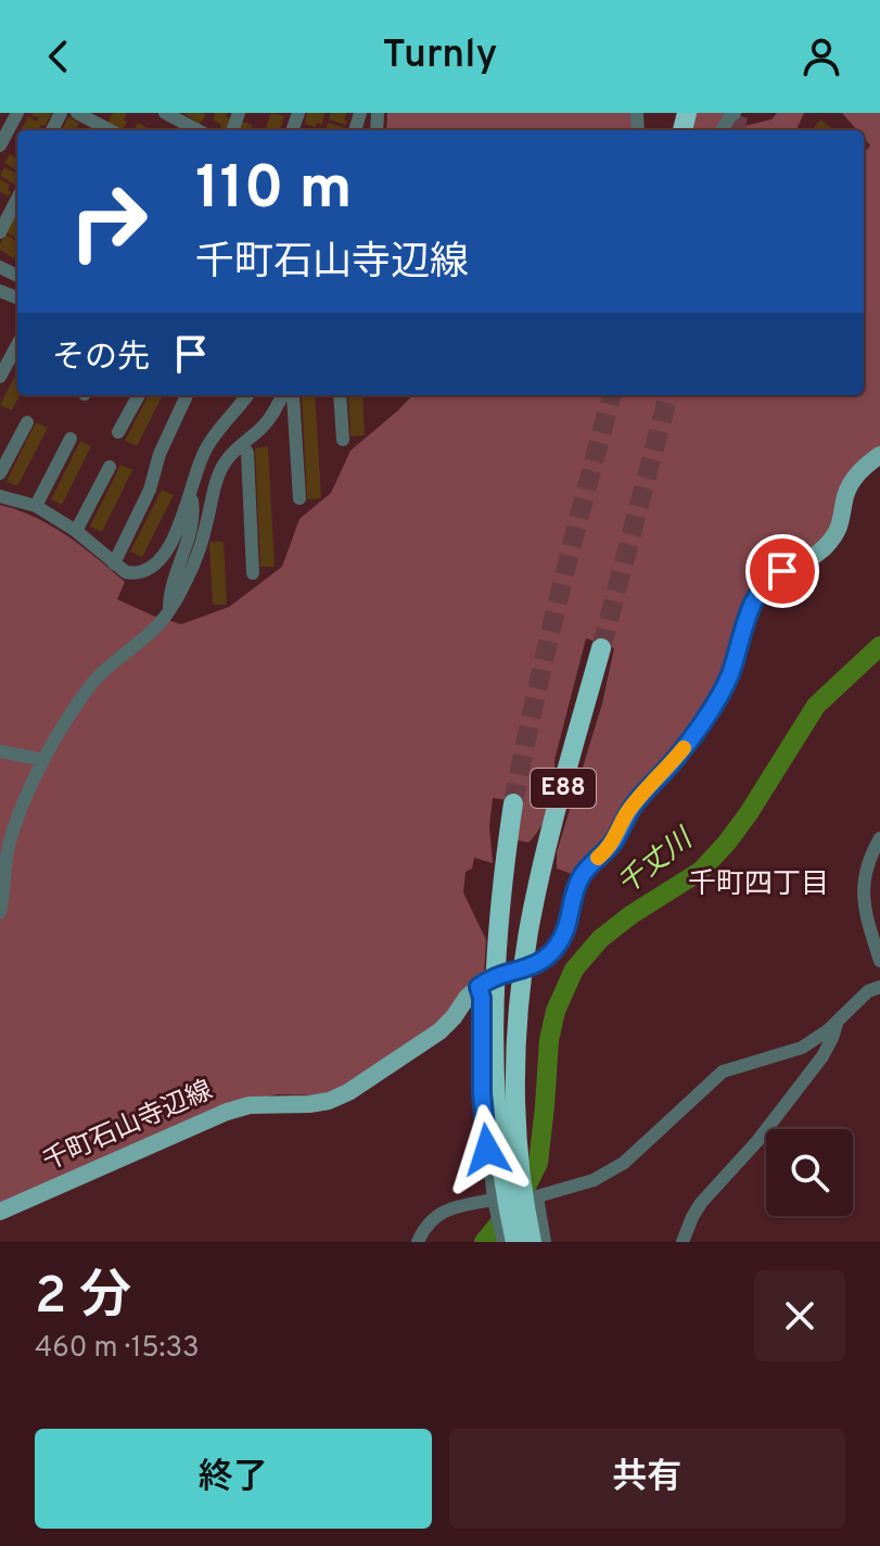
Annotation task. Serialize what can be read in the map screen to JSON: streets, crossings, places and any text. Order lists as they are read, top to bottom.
{
  "streets": {
    "highway": ["E88"],
    "main road": ["千町石山寺辺線"]
  },
  "districts": ["千町四丁目"],
  "water": ["千丈川"],
  "page": {
    "header": "Turnly",
    "turn": ["110 m", "千町石山寺辺線"],
    "then": "その先",
    "heading": ["2 分", "460 m · 15:33"],
    "buttons": ["終了", "共有"]
  }
}
